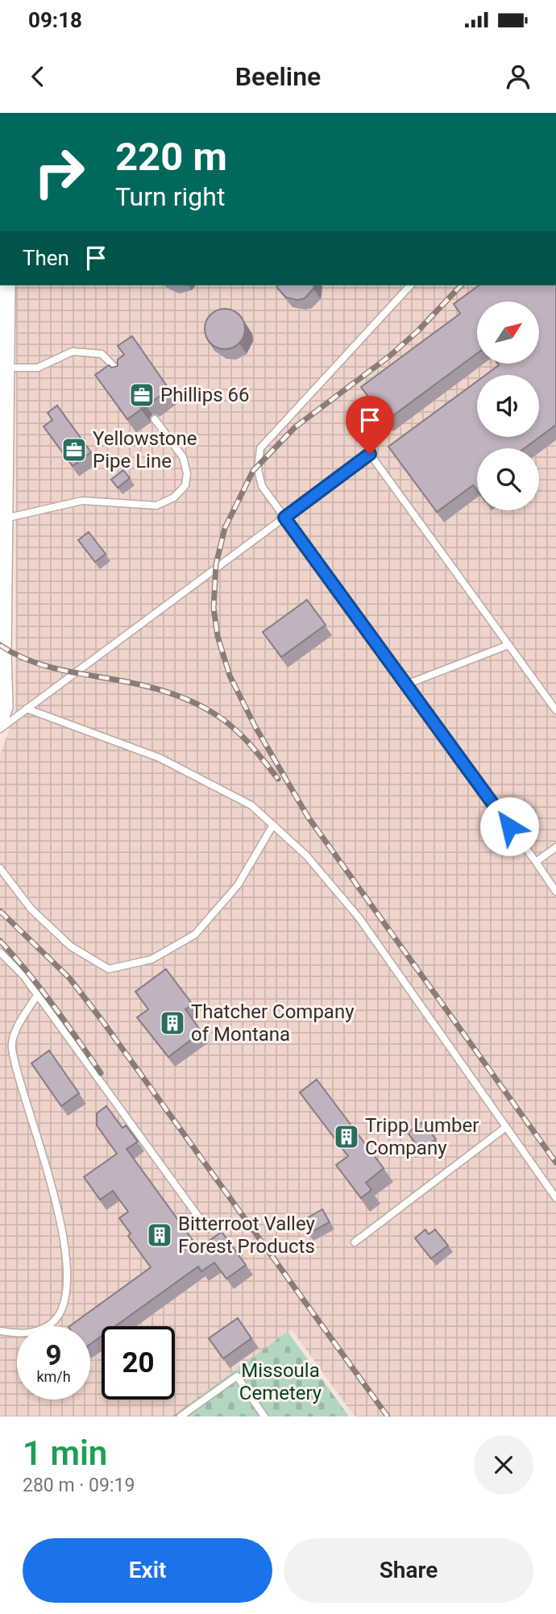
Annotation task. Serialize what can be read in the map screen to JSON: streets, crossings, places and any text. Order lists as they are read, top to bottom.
{
  "parks": ["Missoula Cemetery"],
  "places": {
    "office": ["Phillips 66", "Yellowstone Pipe Line"],
    "building": ["Thatcher Company of Montana", "Tripp Lumber Company", "Bitterroot Valley Forest Products"]
  },
  "north": "top right",
  "page": {
    "status": "09:18",
    "header": "Beeline",
    "turn": ["220 m", "Turn right"],
    "then": "Then",
    "speed": "9 km/h",
    "limit": "20",
    "heading": ["1 min", "280 m · 09:19"],
    "buttons": ["Exit", "Share"]
  }
}
